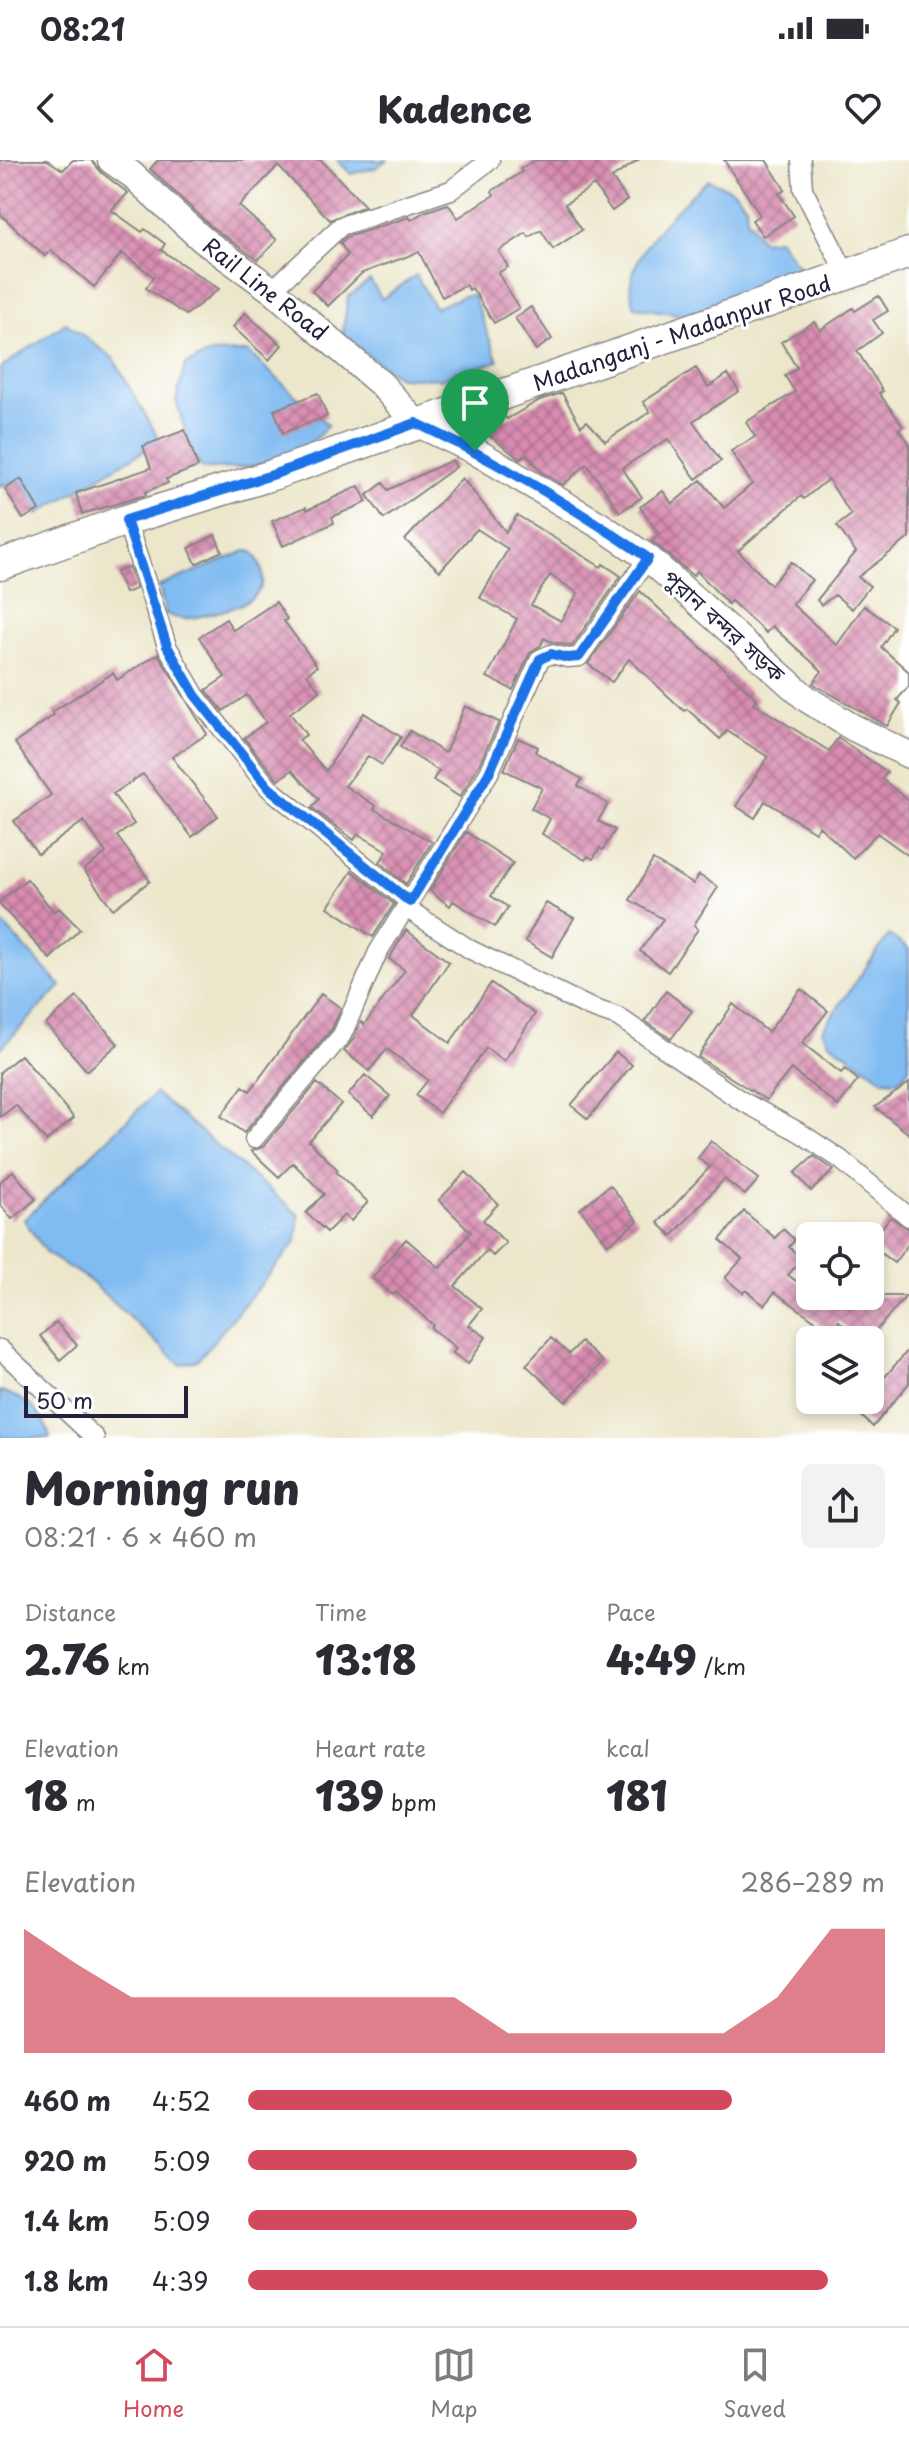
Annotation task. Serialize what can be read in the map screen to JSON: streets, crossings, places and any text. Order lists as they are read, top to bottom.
{
  "streets": {
    "main road": ["Madanganj - Madanpur Road"],
    "street": ["Rail Line Road", "পুরান বন্দর সড়ক"]
  },
  "crossings": [
    ["Rail Line Road", "Madanganj - Madanpur Road"],
    ["Rail Line Road", "পুরান বন্দর সড়ক"],
    ["Madanganj - Madanpur Road", "পুরান বন্দর সড়ক"]
  ],
  "scale_bar": "50 m",
  "page": {
    "status": "08:21",
    "header": "Kadence",
    "scale": "50 m",
    "heading": ["Morning run", "08:21 · 6 × 460 m"],
    "stats": [
      ["Distance", "2.76 km"],
      ["Time", "13:18"],
      ["Pace", "4:49 /km"],
      ["Elevation", "18 m"],
      ["Heart rate", "139 bpm"],
      ["kcal", "181"]
    ],
    "chart": ["Elevation", "286–289 m"],
    "list": [
      {
        "name": "460 m",
        "note": "4:52"
      },
      {
        "name": "920 m",
        "note": "5:09"
      },
      {
        "name": "1.4 km",
        "note": "5:09"
      },
      {
        "name": "1.8 km",
        "note": "4:39"
      }
    ],
    "tabs": ["Home", "Map", "Saved"]
  }
}
